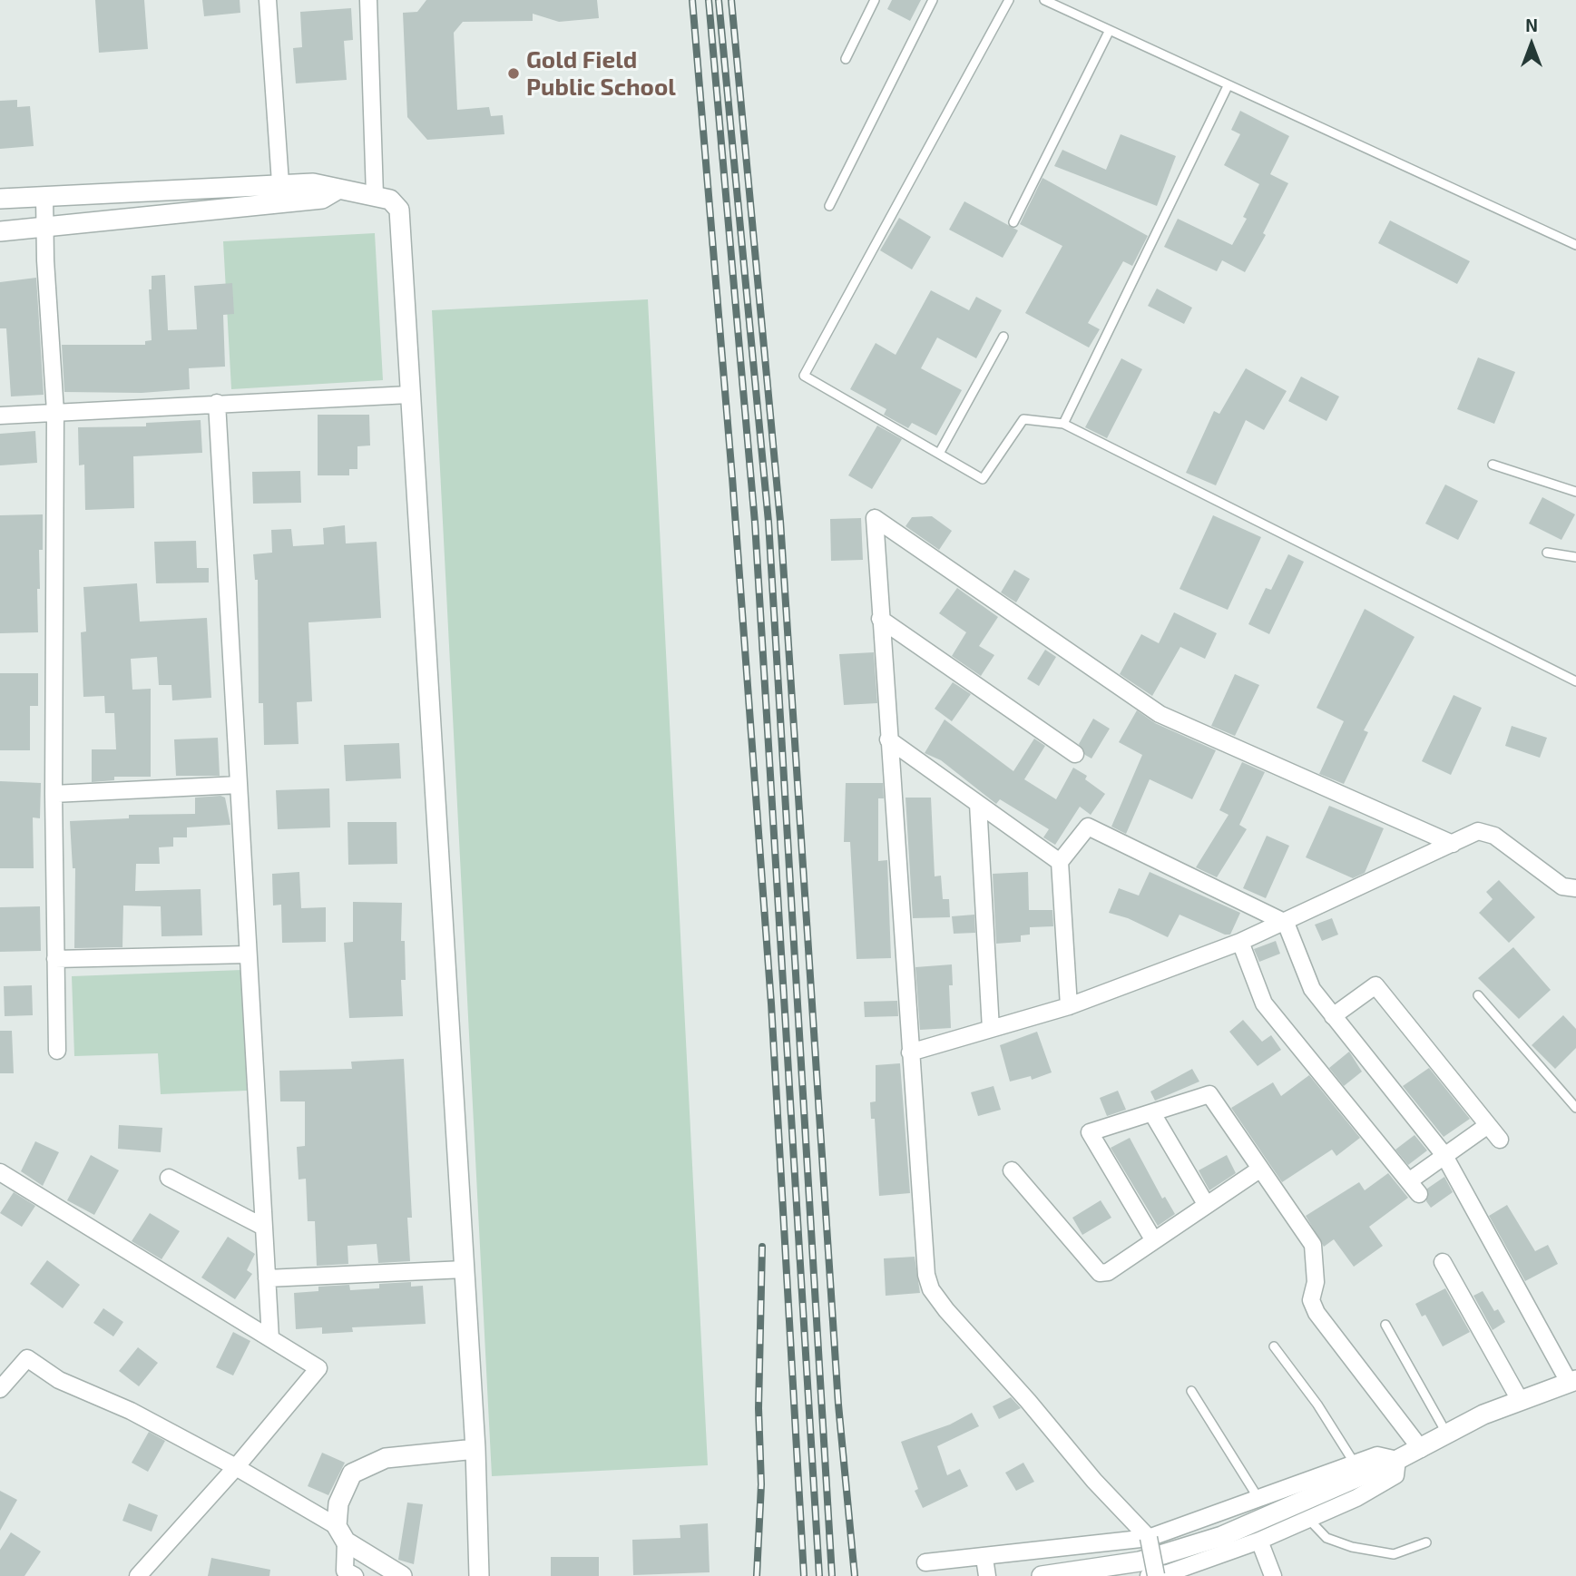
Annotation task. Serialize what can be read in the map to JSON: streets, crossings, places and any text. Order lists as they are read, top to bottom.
{
  "places": ["Gold Field Public School"],
  "north": "top"
}
